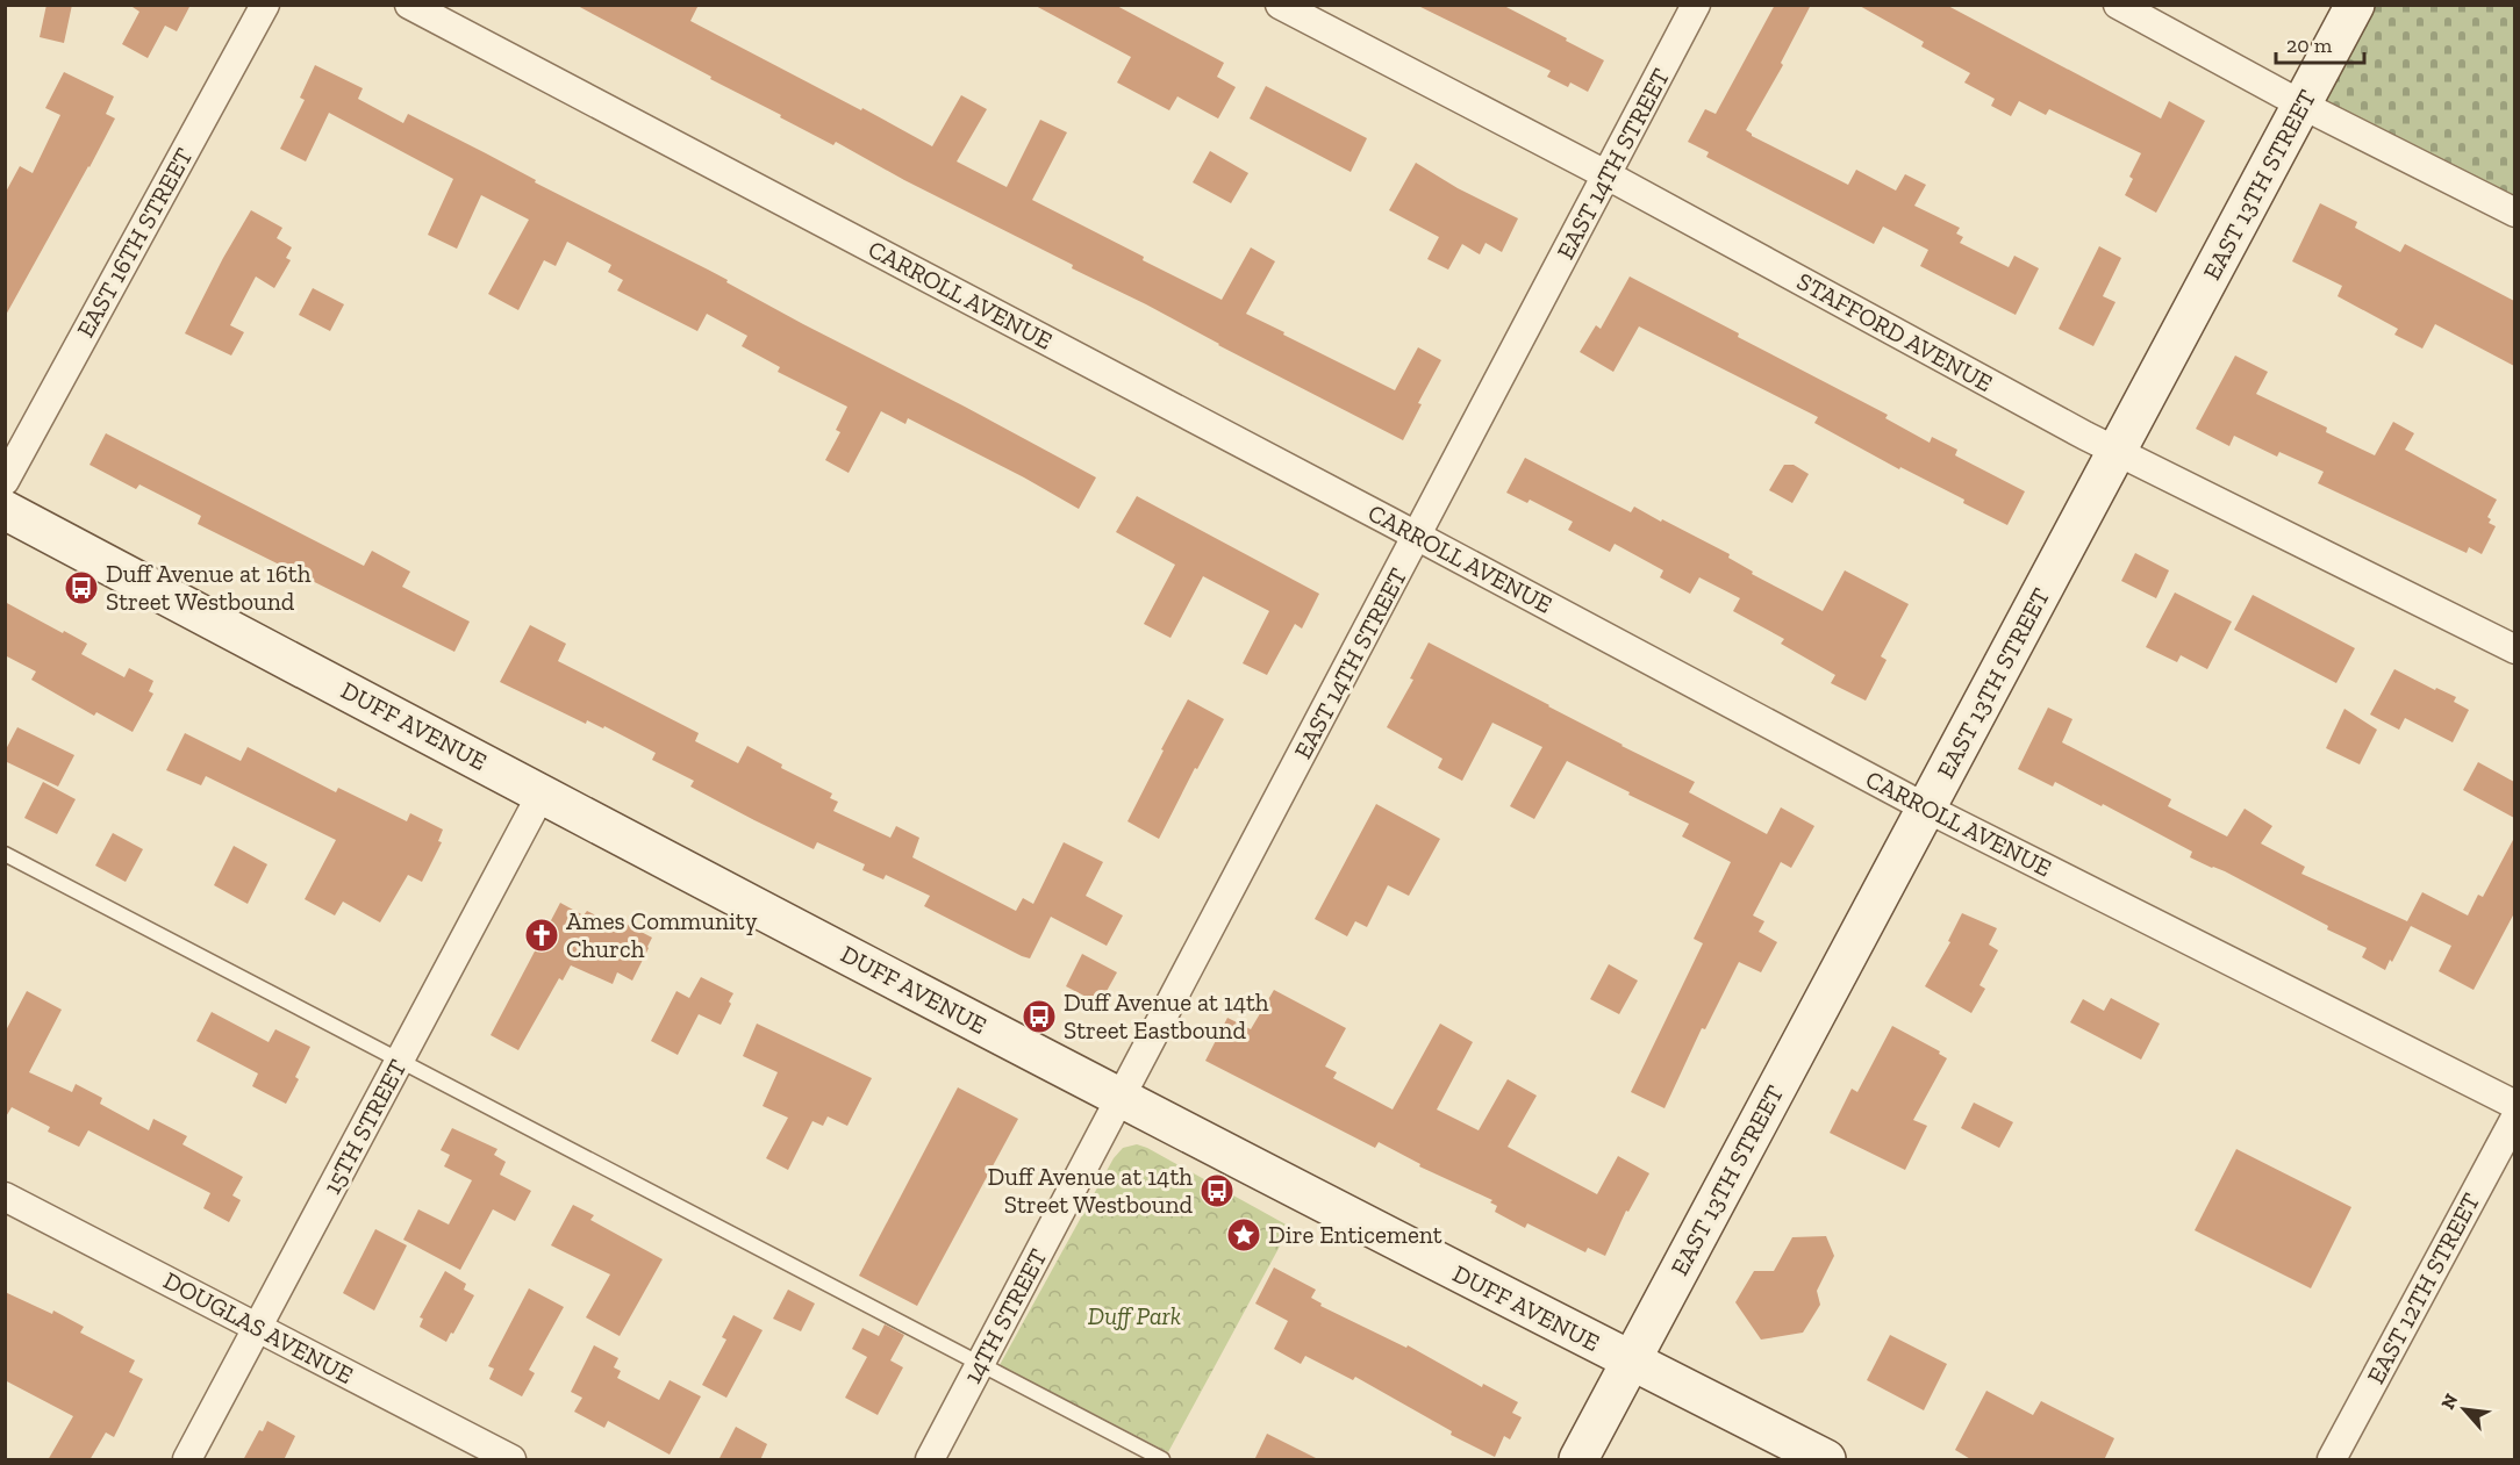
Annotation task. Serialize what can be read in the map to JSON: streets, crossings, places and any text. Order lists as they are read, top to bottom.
{
  "streets": {
    "main road": ["EAST 13TH STREET", "DUFF AVENUE"],
    "street": [
      "EAST 14TH STREET",
      "EAST 16TH STREET",
      "CARROLL AVENUE",
      "STAFFORD AVENUE",
      "15TH STREET",
      "EAST 12TH STREET",
      "14TH STREET",
      "DOUGLAS AVENUE"
    ]
  },
  "crossings": [
    ["EAST 14TH STREET", "CARROLL AVENUE"],
    ["EAST 14TH STREET", "STAFFORD AVENUE"],
    ["EAST 14TH STREET", "DUFF AVENUE"],
    ["EAST 14TH STREET", "14TH STREET"],
    ["EAST 13TH STREET", "CARROLL AVENUE"],
    ["EAST 13TH STREET", "STAFFORD AVENUE"],
    ["EAST 13TH STREET", "DUFF AVENUE"],
    ["DUFF AVENUE", "15TH STREET"],
    ["DUFF AVENUE", "14TH STREET"],
    ["15TH STREET", "DOUGLAS AVENUE"]
  ],
  "parks": ["Duff Park"],
  "places": {
    "bus stop": ["Duff Avenue at 16th Street Westbound", "Duff Avenue at 14th Street Eastbound", "Duff Avenue at 14th Street Westbound"],
    "church": ["Ames Community Church"],
    "place": ["Dire Enticement"]
  },
  "scale_bar": "20 m",
  "north": "top left"
}
